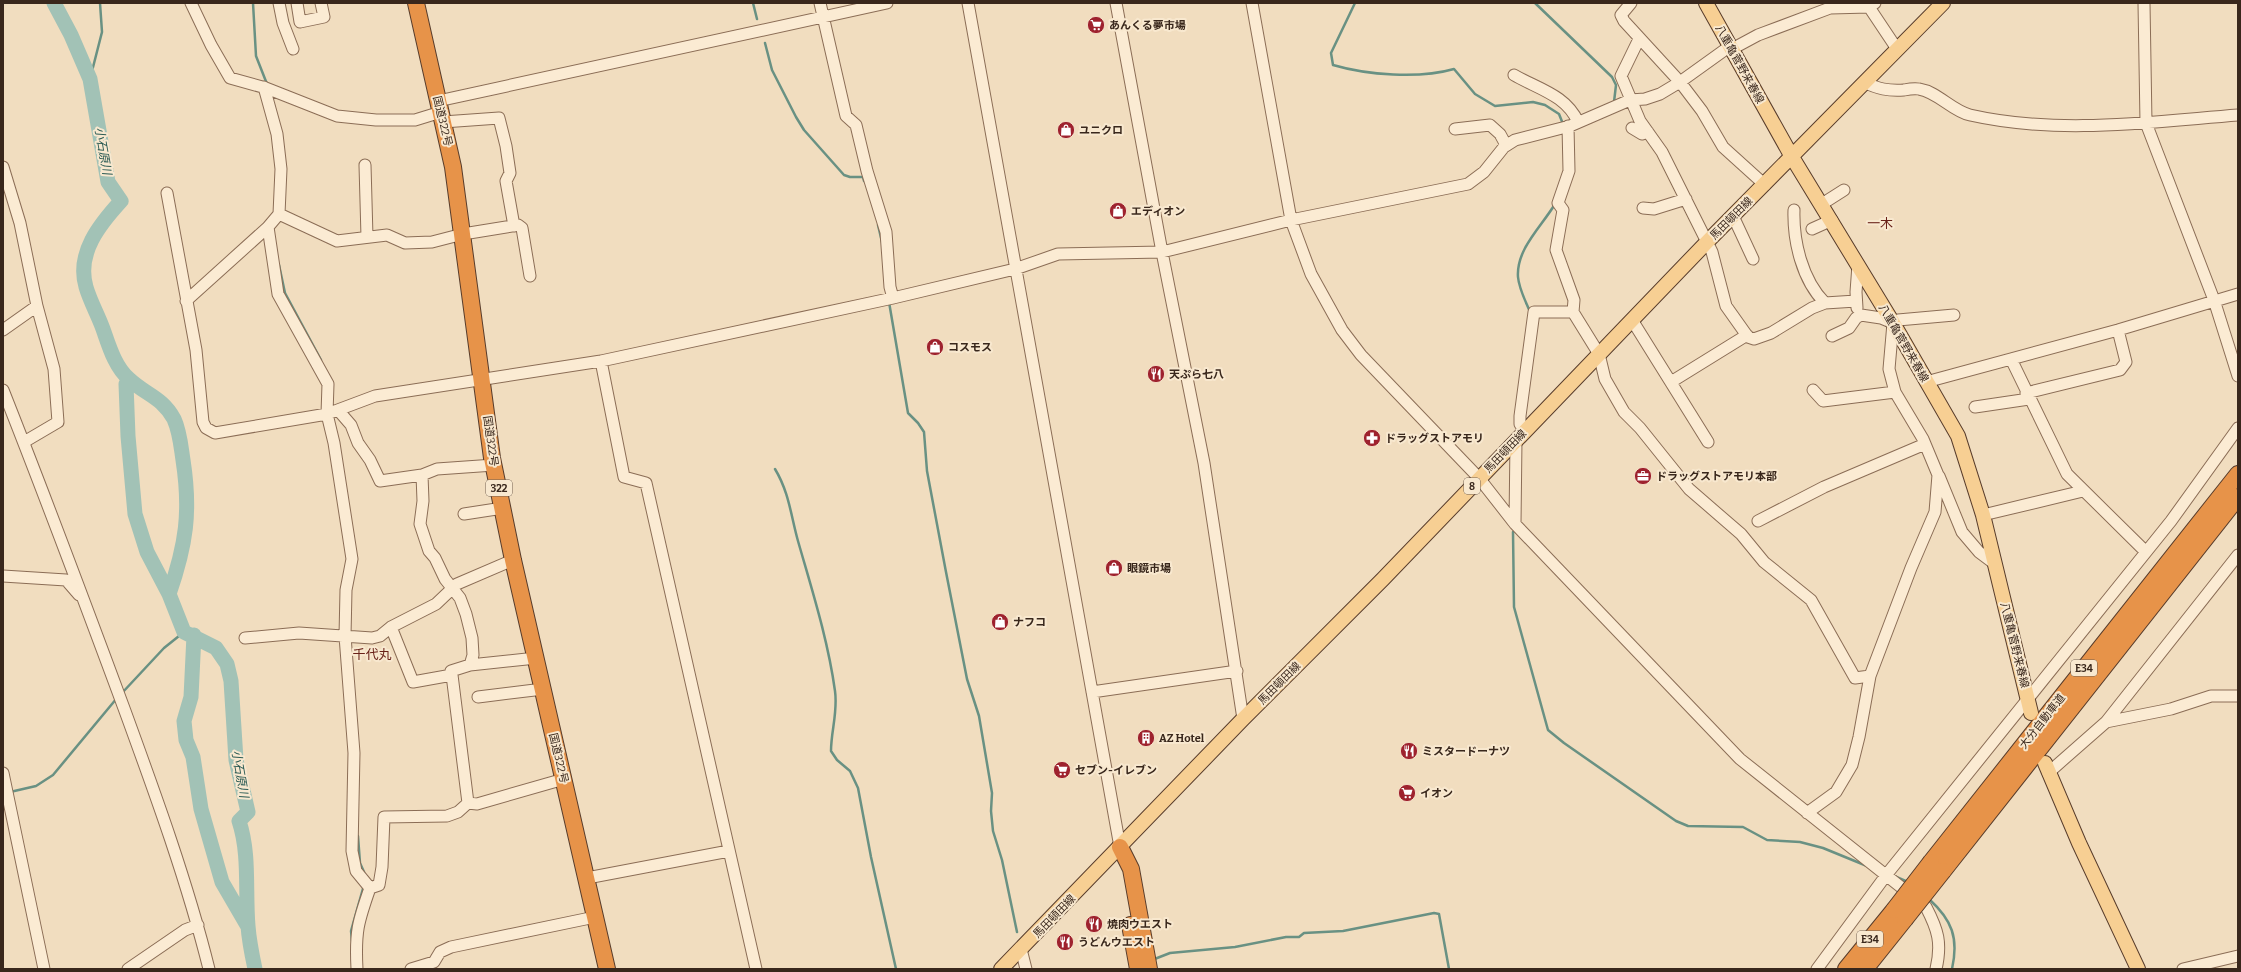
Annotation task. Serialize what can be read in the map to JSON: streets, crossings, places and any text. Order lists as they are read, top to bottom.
{
  "streets": {
    "highway": [
      "国道322号",
      "322",
      "E34",
      "大分自動車道"
    ],
    "main road": ["八重亀菅野来春線", "馬田頓田線", "8"]
  },
  "crossings": [
    ["八重亀菅野来春線", "馬田頓田線"]
  ],
  "districts": ["一木", "千代丸"],
  "water": ["小石原川"],
  "places": {
    "supermarket": ["あんくる夢市場", "セブン-イレブン", "イオン"],
    "shop": [
      "ユニクロ",
      "エディオン",
      "コスモス",
      "眼鏡市場",
      "ナフコ"
    ],
    "restaurant": [
      "天ぷら七八",
      "ミスタードーナツ",
      "焼肉ウエスト",
      "うどんウエスト"
    ],
    "pharmacy": ["ドラッグストアモリ"],
    "office": ["ドラッグストアモリ本部"],
    "building": ["AZ Hotel"]
  }
}
